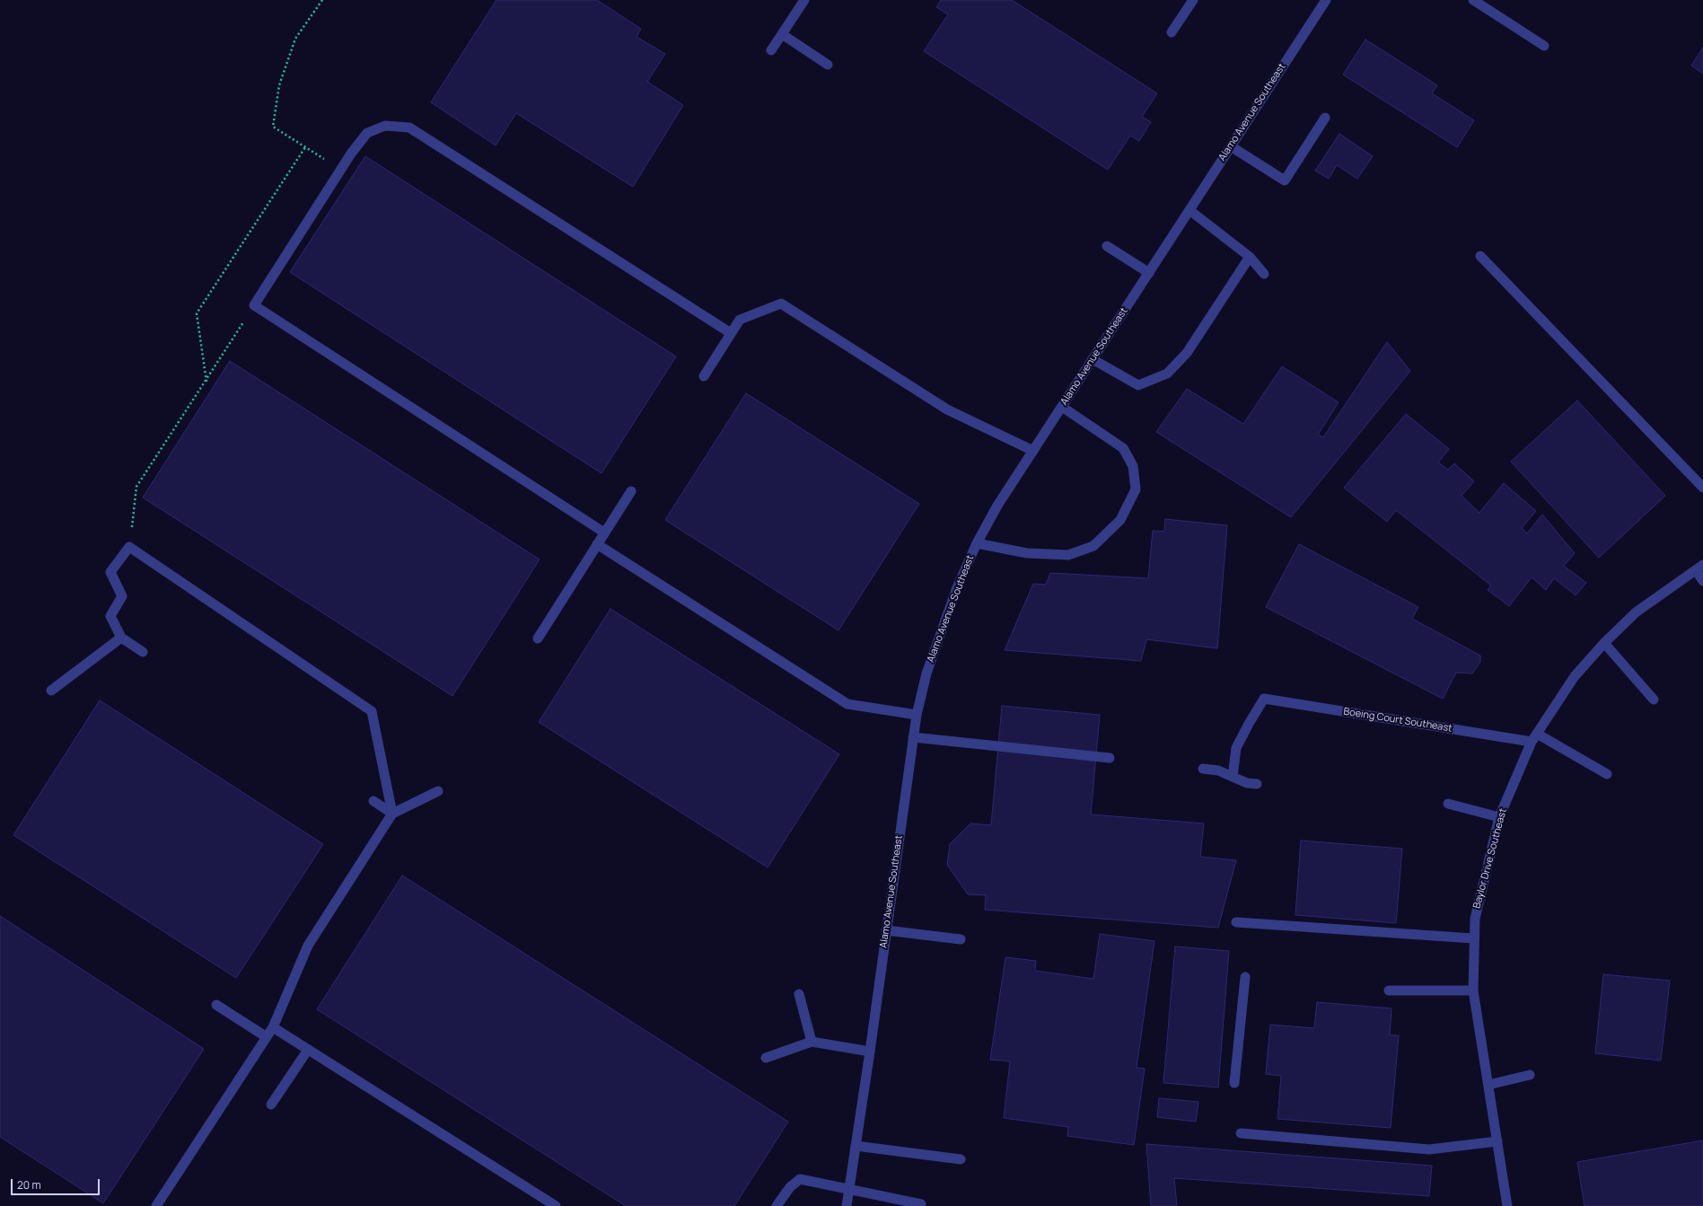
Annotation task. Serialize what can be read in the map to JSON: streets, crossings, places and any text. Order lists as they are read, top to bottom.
{
  "streets": {
    "street": ["Alamo Avenue Southeast", "Boeing Court Southeast", "Baylor Drive Southeast"]
  },
  "crossings": [
    ["Boeing Court Southeast", "Baylor Drive Southeast"]
  ],
  "scale_bar": "20 m"
}
